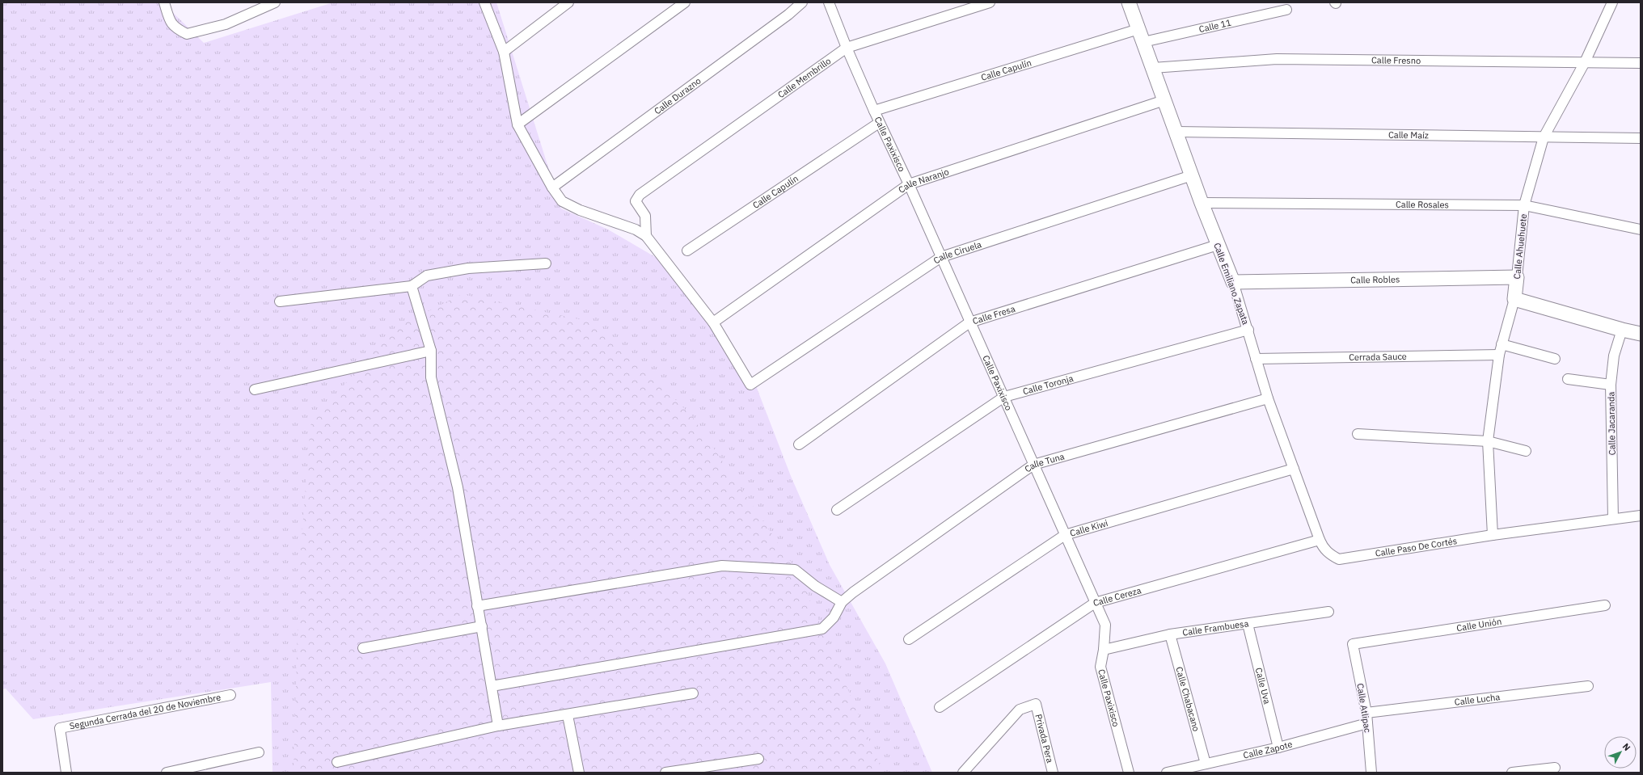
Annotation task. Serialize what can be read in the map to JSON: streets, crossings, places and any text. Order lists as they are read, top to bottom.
{
  "streets": {
    "main road": ["Calle Ahuehuete", "Calle Robles", "Calle Emiliano Zapata"],
    "street": [
      "Calle 11",
      "Calle Fresno",
      "Calle Capulín",
      "Calle Membrillo",
      "Calle Durazno",
      "Calle Maíz",
      "Calle Paxixisco",
      "Calle Naranjo",
      "Calle Rosales",
      "Calle Ciruela",
      "Calle Fresa",
      "Cerrada Sauce",
      "Calle Toronja",
      "Calle Jacaranda",
      "Calle Tuna",
      "Calle Kiwi",
      "Calle Paso De Cortés",
      "Calle Cereza",
      "Calle Unión",
      "Calle Frambuesa",
      "Calle Uva",
      "Calle Chabacano",
      "Calle Lucha",
      "Calle Atlipac",
      "Segunda Cerrada del 20 de Noviembre",
      "Privada Pera",
      "Calle Zapote"
    ]
  },
  "crossings": [
    ["Calle 11", "Calle Capulín"],
    ["Calle 11", "Calle Emiliano Zapata"],
    ["Calle Fresno", "Calle Ahuehuete"],
    ["Calle Fresno", "Calle Emiliano Zapata"],
    ["Calle Capulín", "Calle Paxixisco"],
    ["Calle Capulín", "Calle Emiliano Zapata"],
    ["Calle Membrillo", "Calle Paxixisco"],
    ["Calle Maíz", "Calle Ahuehuete"],
    ["Calle Maíz", "Calle Emiliano Zapata"],
    ["Calle Paxixisco", "Calle Naranjo"],
    ["Calle Paxixisco", "Calle Ciruela"],
    ["Calle Paxixisco", "Calle Fresa"],
    ["Calle Paxixisco", "Calle Toronja"],
    ["Calle Paxixisco", "Calle Tuna"],
    ["Calle Paxixisco", "Calle Kiwi"],
    ["Calle Paxixisco", "Calle Cereza"],
    ["Calle Paxixisco", "Calle Frambuesa"],
    ["Calle Naranjo", "Calle Ciruela"],
    ["Calle Naranjo", "Calle Emiliano Zapata"],
    ["Calle Rosales", "Calle Ahuehuete"],
    ["Calle Rosales", "Calle Emiliano Zapata"],
    ["Calle Ahuehuete", "Calle Robles"],
    ["Calle Ahuehuete", "Cerrada Sauce"],
    ["Calle Ahuehuete", "Calle Paso De Cortés"],
    ["Calle Ciruela", "Calle Emiliano Zapata"],
    ["Calle Robles", "Calle Emiliano Zapata"],
    ["Calle Emiliano Zapata", "Calle Fresa"],
    ["Calle Emiliano Zapata", "Cerrada Sauce"],
    ["Calle Emiliano Zapata", "Calle Toronja"],
    ["Calle Emiliano Zapata", "Calle Tuna"],
    ["Calle Emiliano Zapata", "Calle Kiwi"],
    ["Calle Emiliano Zapata", "Calle Paso De Cortés"],
    ["Calle Emiliano Zapata", "Calle Cereza"],
    ["Calle Jacaranda", "Calle Paso De Cortés"],
    ["Calle Unión", "Calle Atlipac"],
    ["Calle Frambuesa", "Calle Uva"],
    ["Calle Frambuesa", "Calle Chabacano"],
    ["Calle Uva", "Calle Zapote"],
    ["Calle Chabacano", "Calle Zapote"],
    ["Calle Lucha", "Calle Atlipac"],
    ["Calle Atlipac", "Calle Zapote"]
  ],
  "north": "top right"
}
